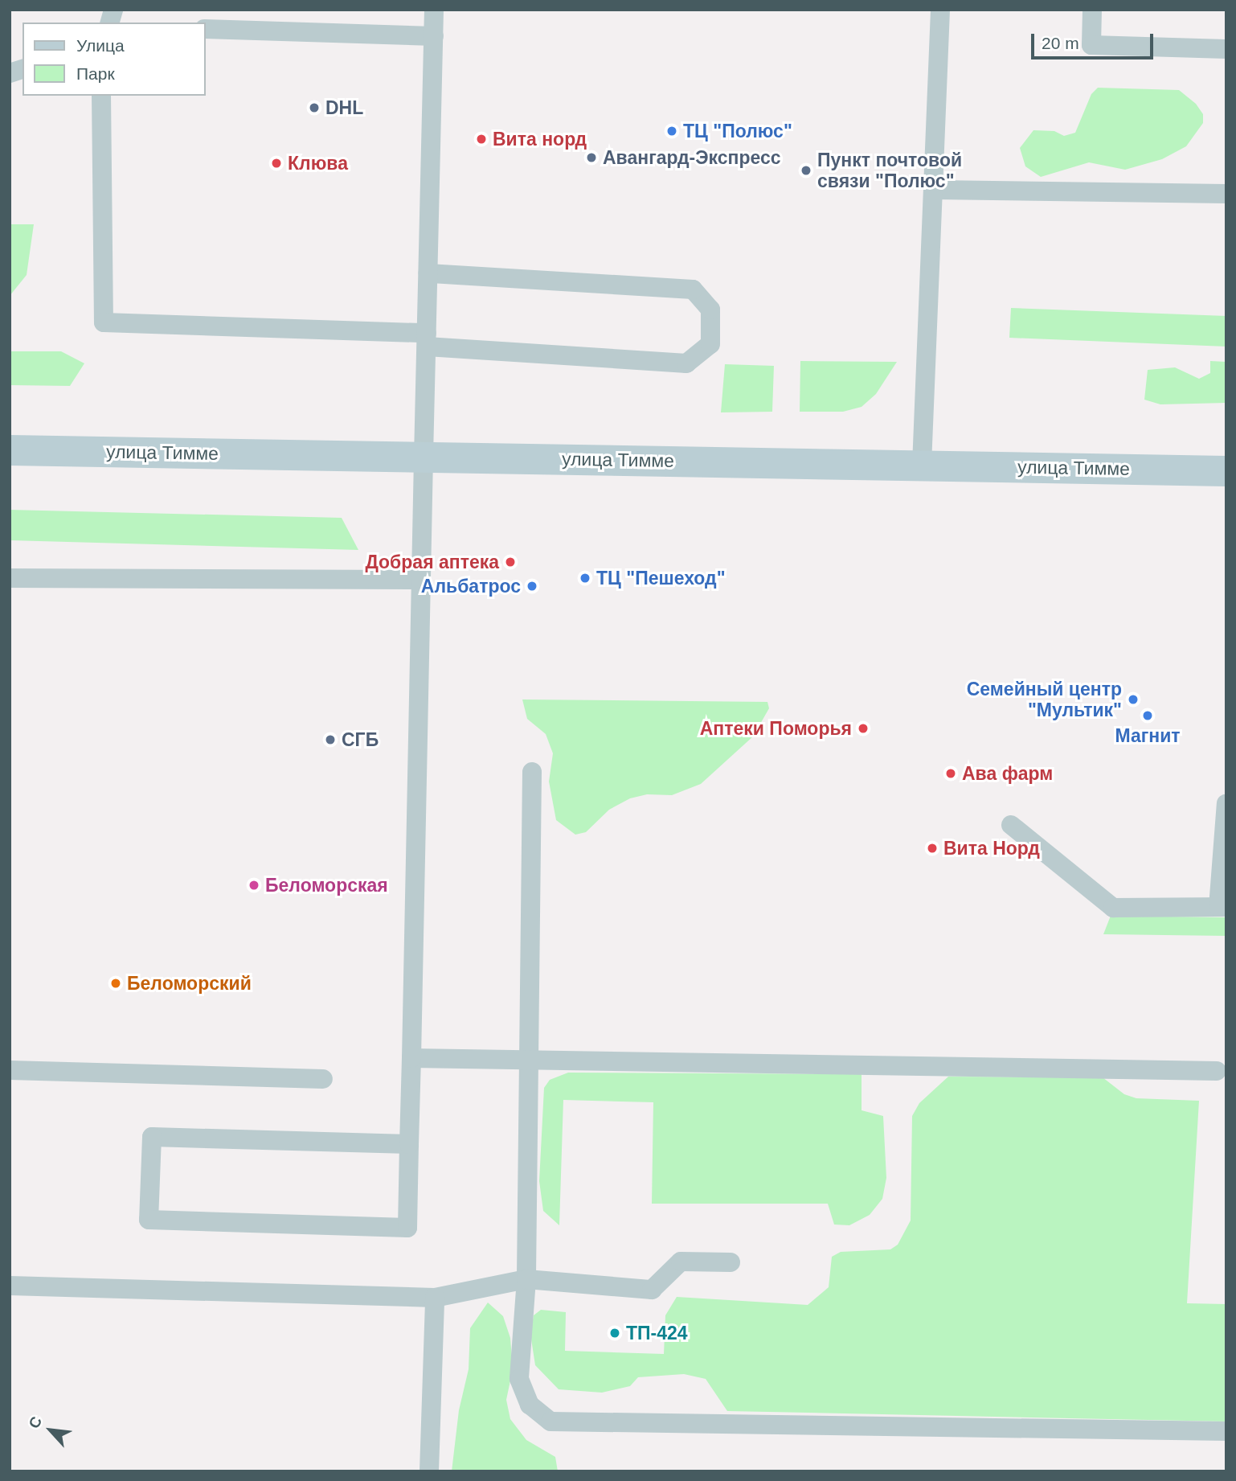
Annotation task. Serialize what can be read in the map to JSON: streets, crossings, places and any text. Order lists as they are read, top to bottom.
{
  "streets": {
    "main road": ["улица Тимме"]
  },
  "places": [
    "DHL",
    "ТЦ \"Полюс\"",
    "Вита норд",
    "Авангард-Экспресс",
    "Клюва",
    "Пункт почтовой связи \"Полюс\"",
    "Добрая аптека",
    "ТЦ \"Пешеход\"",
    "Альбатрос",
    "Семейный центр \"Мультик\"",
    "Магнит",
    "Аптеки Поморья",
    "СГБ",
    "Ава фарм",
    "Вита Норд",
    "Беломорская",
    "Беломорский",
    "ТП-424"
  ],
  "legend": ["Улица", "Парк"],
  "scale_bar": "20 m",
  "north": "top left"
}
